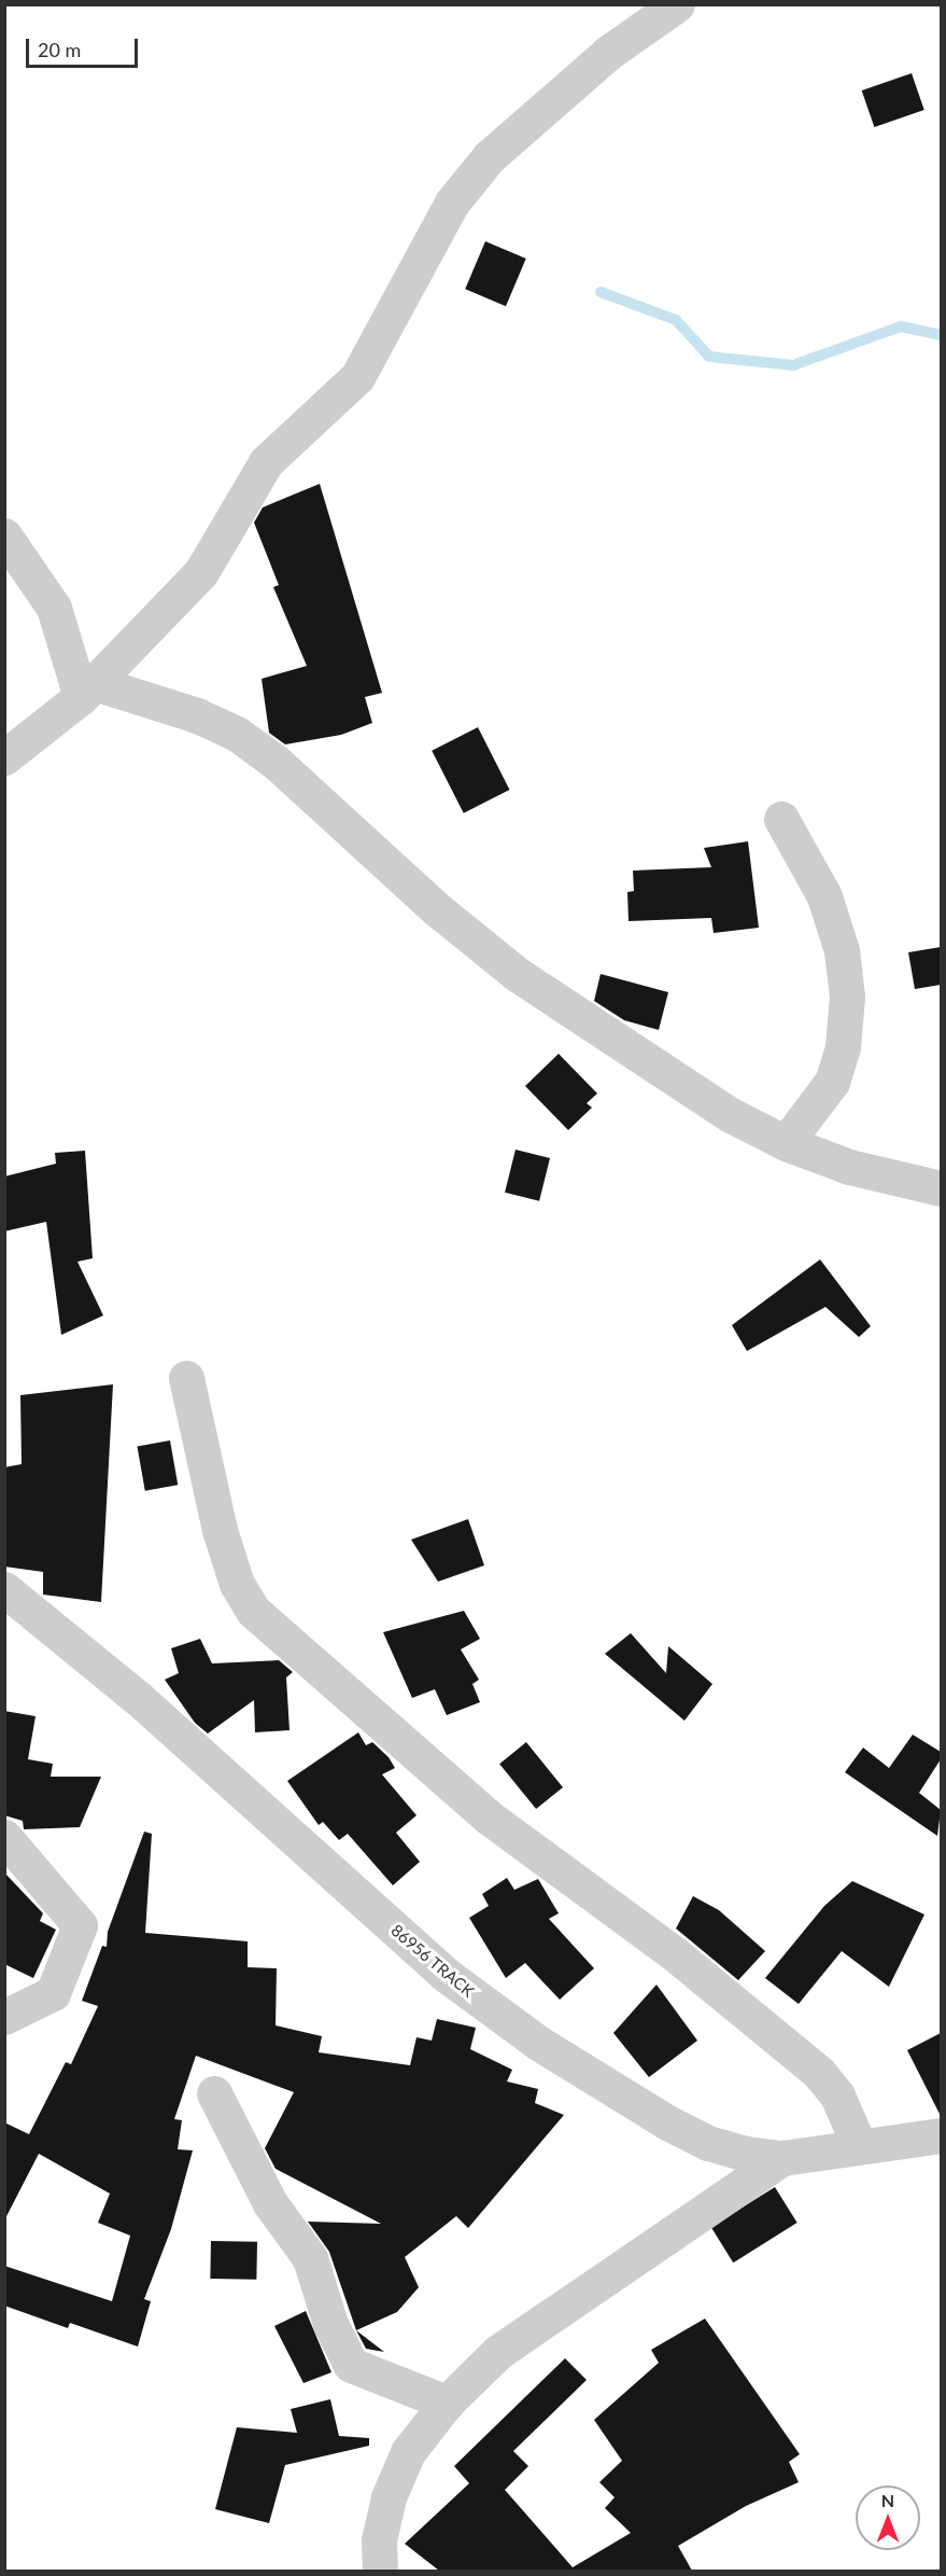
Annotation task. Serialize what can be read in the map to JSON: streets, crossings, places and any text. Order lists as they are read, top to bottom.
{
  "streets": {
    "street": ["86956 TRACK"]
  },
  "scale_bar": "20 m",
  "north": "top"
}
